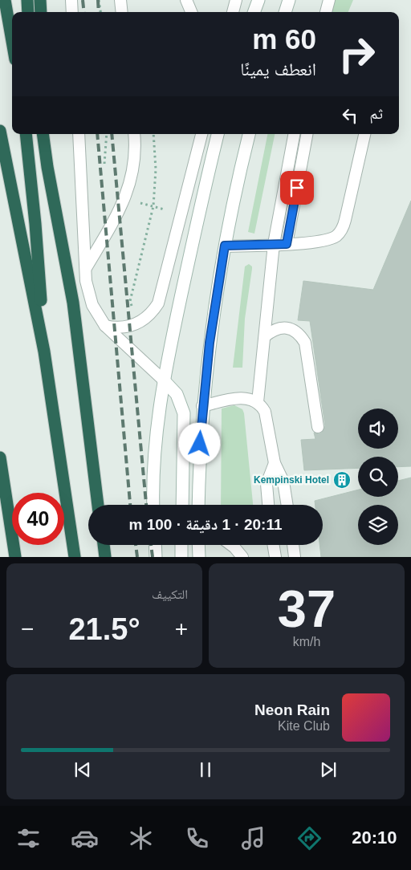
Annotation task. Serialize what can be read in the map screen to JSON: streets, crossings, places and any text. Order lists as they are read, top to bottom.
{
  "places": {
    "building": ["Kempinski Hotel"]
  },
  "page": {
    "turn": ["60 m", "انعطف يمينًا"],
    "then": "ثم",
    "limit": "40",
    "trip": "20:11 · 1 دقيقة · 100 m",
    "tile": [
      ["37", "km/h"],
      "التكييف"
    ],
    "heat": ["−", "21.5°", "+"],
    "song": ["Neon Rain", "Kite Club"],
    "tabs": "20:10"
  }
}
